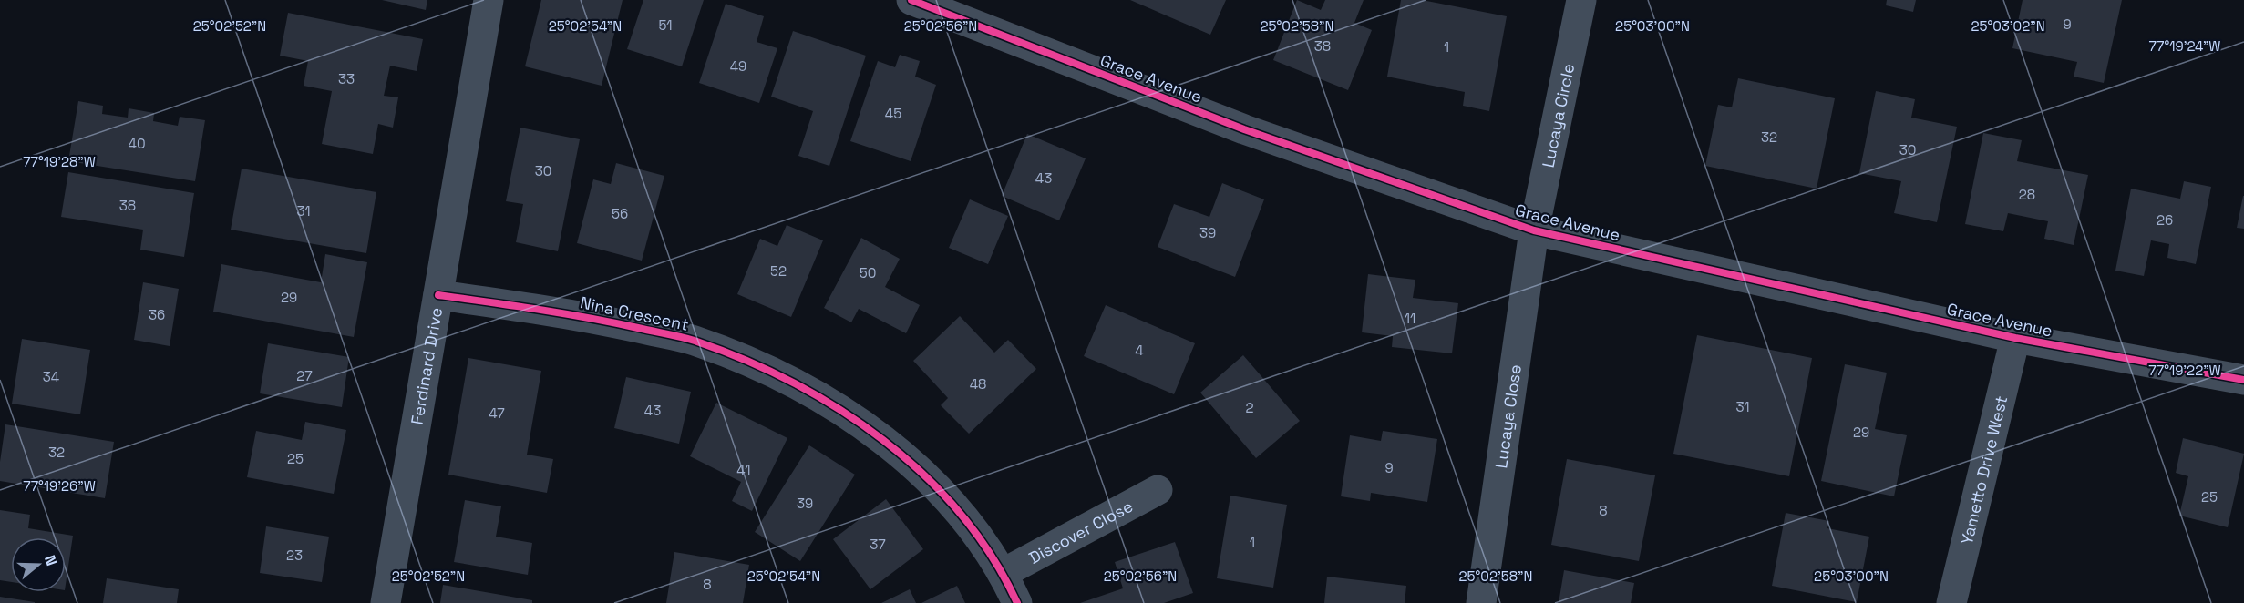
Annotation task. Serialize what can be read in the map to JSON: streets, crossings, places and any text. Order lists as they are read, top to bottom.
{
  "streets": {
    "street": [
      "Grace Avenue",
      "Lucaya Circle",
      "Nina Crescent",
      "Ferdinard Drive",
      "Lucaya Close",
      "Yametto Drive West",
      "Discover Close"
    ]
  },
  "crossings": [
    ["Grace Avenue", "Lucaya Circle"],
    ["Grace Avenue", "Lucaya Close"],
    ["Grace Avenue", "Yametto Drive West"],
    ["Lucaya Circle", "Lucaya Close"],
    ["Nina Crescent", "Ferdinard Drive"],
    ["Nina Crescent", "Discover Close"]
  ],
  "house_numbers": [
    "9",
    "51",
    "38",
    "1",
    "49",
    "33",
    "45",
    "32",
    "40",
    "30",
    "30",
    "43",
    "28",
    "38",
    "31",
    "56",
    "26",
    "39",
    "52",
    "50",
    "29",
    "36",
    "11",
    "4",
    "27",
    "34",
    "48",
    "31",
    "2",
    "43",
    "47",
    "29",
    "32",
    "25",
    "9",
    "41",
    "25",
    "39",
    "8",
    "1",
    "37",
    "23",
    "8"
  ],
  "north": "right",
  "coordinates": [
    "25°03'02\"N",
    "25°02'52\"N",
    "25°02'54\"N",
    "25°02'56\"N",
    "25°02'58\"N",
    "25°03'00\"N",
    "77°19'24\"W",
    "77°19'28\"W",
    "77°19'22\"W",
    "77°19'26\"W"
  ]
}
